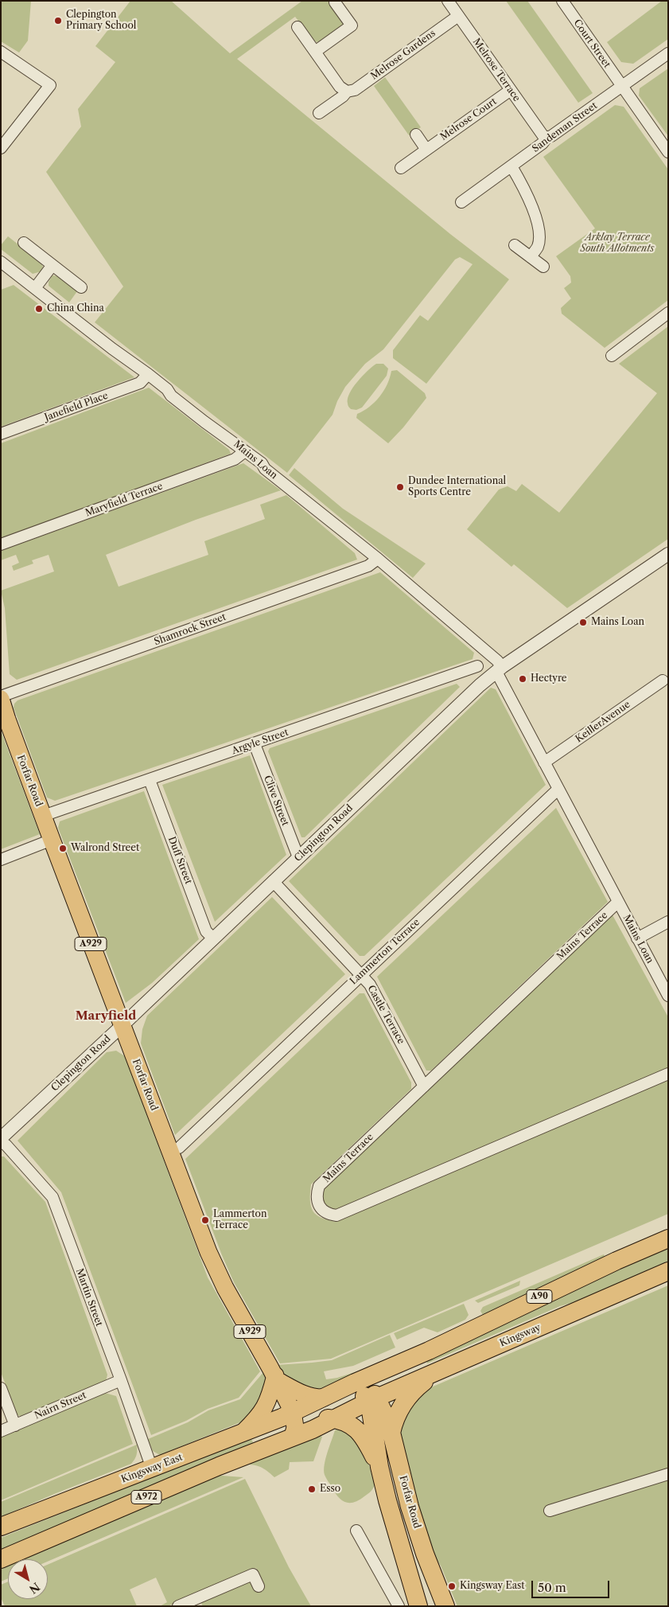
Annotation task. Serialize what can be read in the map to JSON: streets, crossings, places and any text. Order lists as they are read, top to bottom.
{
  "streets": {
    "highway": [
      "Forfar Road",
      "A90",
      "Kingsway",
      "Kingsway East",
      "A972"
    ],
    "main road": ["A929"],
    "street": [
      "Court Street",
      "Melrose Gardens",
      "Melrose Terrace",
      "Melrose Court",
      "Sandeman Street",
      "Janefield Place",
      "Mains Loan",
      "Maryfield Terrace",
      "Shamrock Street",
      "KeillerAvenue",
      "Argyle Street",
      "Clive Street",
      "Clepington Road",
      "Duff Street",
      "Mains Terrace",
      "Lammerton Terrace",
      "Castle Terrace",
      "Martin Street",
      "Nairn Street"
    ]
  },
  "crossings": [
    ["Court Street", "Sandeman Street"],
    ["Melrose Gardens", "Melrose Terrace"],
    ["Melrose Terrace", "Melrose Court"],
    ["Melrose Terrace", "Sandeman Street"],
    ["Janefield Place", "Mains Loan"],
    ["Mains Loan", "Maryfield Terrace"],
    ["Mains Loan", "Shamrock Street"],
    ["Mains Loan", "KeillerAvenue"],
    ["Mains Loan", "Clepington Road"],
    ["Mains Loan", "Mains Terrace"],
    ["Mains Loan", "Lammerton Terrace"],
    ["Shamrock Street", "Forfar Road"],
    ["Argyle Street", "Forfar Road"],
    ["Argyle Street", "Clive Street"],
    ["Argyle Street", "Duff Street"],
    ["Forfar Road", "Clepington Road"],
    ["Forfar Road", "A929"],
    ["Forfar Road", "A90"],
    ["Forfar Road", "Kingsway"],
    ["Forfar Road", "Kingsway East"],
    ["Forfar Road", "A972"],
    ["Clive Street", "Clepington Road"],
    ["Clepington Road", "Duff Street"],
    ["Clepington Road", "Castle Terrace"],
    ["Clepington Road", "Martin Street"],
    ["Mains Terrace", "Castle Terrace"],
    ["A929", "Kingsway East"],
    ["A929", "A972"],
    ["Lammerton Terrace", "Castle Terrace"],
    ["A90", "Kingsway East"],
    ["A90", "A972"],
    ["Martin Street", "Nairn Street"],
    ["Martin Street", "Kingsway East"],
    ["Kingsway", "A972"]
  ],
  "districts": ["Maryfield"],
  "parks": ["Arklay Terrace South Allotments"],
  "places": [
    "Clepington Primary School",
    "China China",
    "Dundee International Sports Centre",
    "Mains Loan",
    "Hectyre",
    "Walrond Street",
    "Lammerton Terrace",
    "Esso",
    "Kingsway East"
  ],
  "scale_bar": "50 m",
  "north": "bottom right"
}
